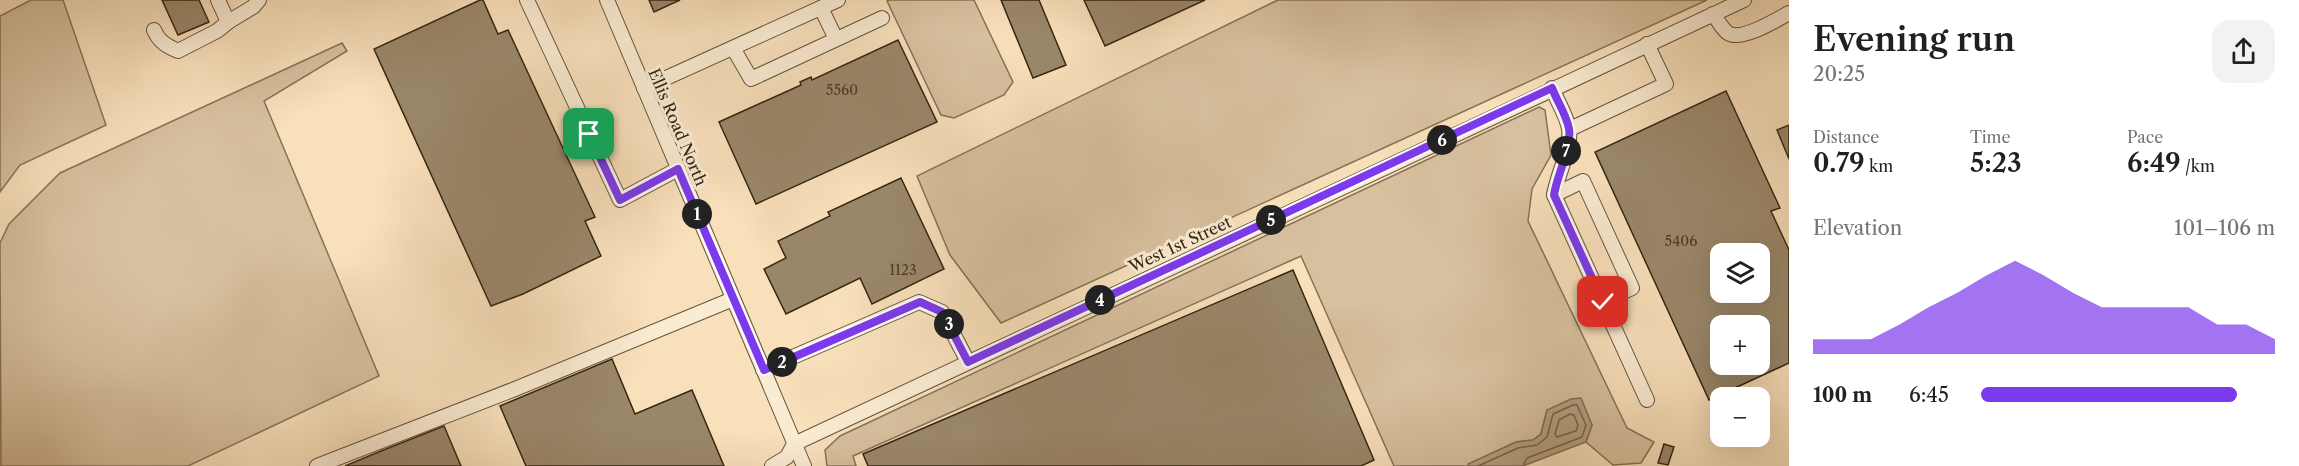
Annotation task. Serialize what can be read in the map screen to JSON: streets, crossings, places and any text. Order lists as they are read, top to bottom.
{
  "streets": {
    "street": ["Ellis Road North", "West 1st Street"]
  },
  "crossings": [
    ["Ellis Road North", "West 1st Street"]
  ],
  "house_numbers": ["5560", "5406", "1123"],
  "page": {
    "heading": ["Evening run", "20:25"],
    "stats": [
      ["Distance", "0.79 km"],
      ["Time", "5:23"],
      ["Pace", "6:49 /km"]
    ],
    "pins": [
      "6",
      "7",
      "1",
      "5",
      "4",
      "3",
      "2"
    ],
    "chart": ["Elevation", "101–106 m"],
    "map_buttons": ["+", "−"],
    "list": [
      {
        "name": "100 m",
        "note": "6:45"
      }
    ]
  }
}
